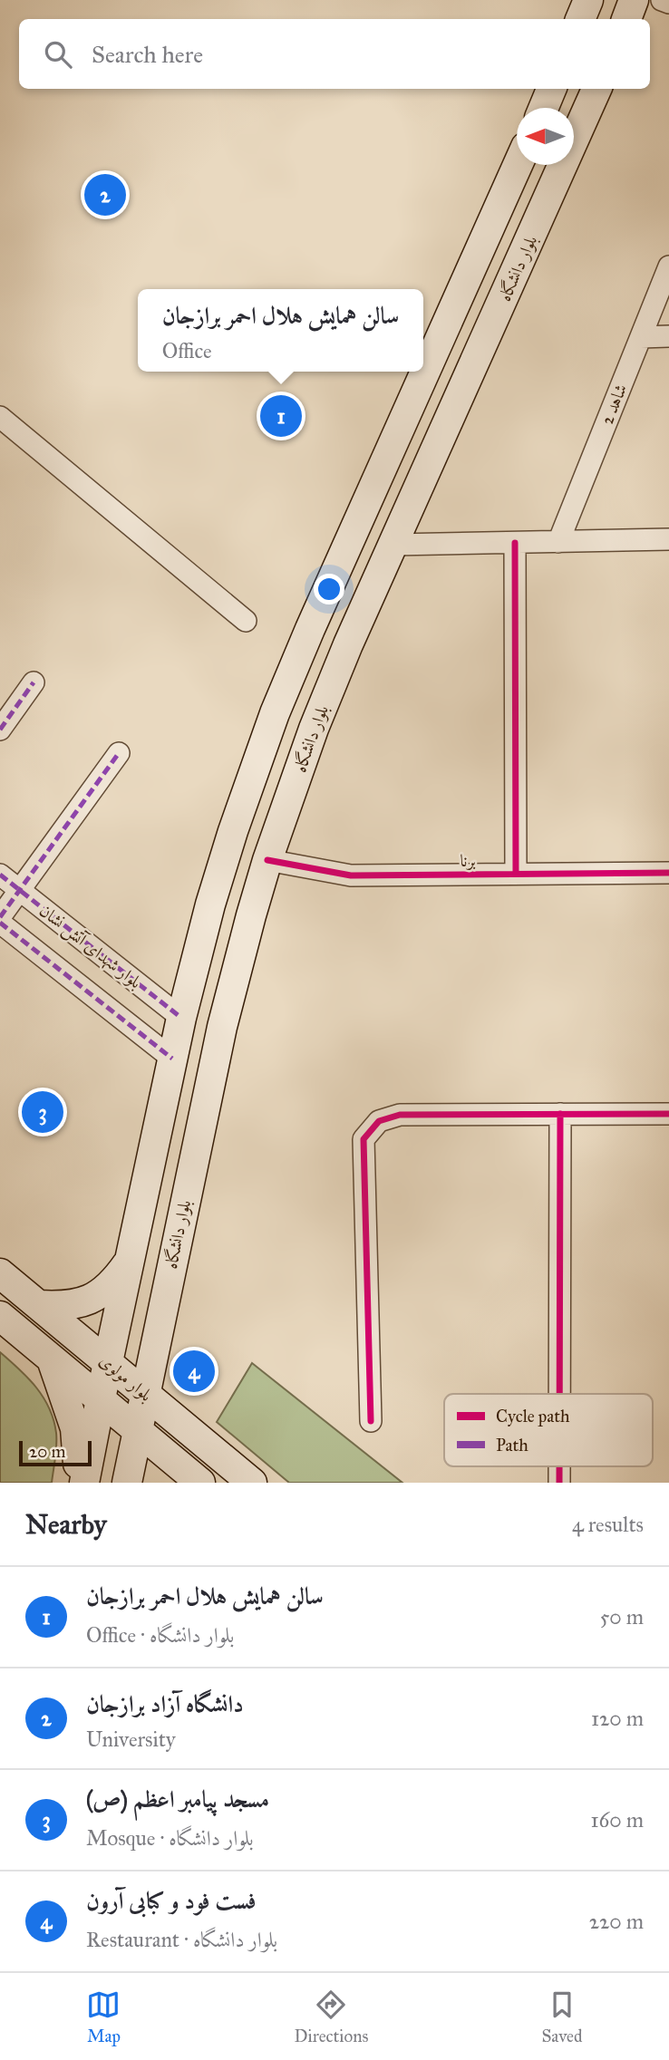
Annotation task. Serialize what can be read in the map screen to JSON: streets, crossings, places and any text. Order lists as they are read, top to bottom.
{
  "streets": {
    "main road": ["بلوار دانشگاه", "بلوار مولوی"],
    "street": ["شاهد 2", "برنا", "بلوار شهدای آتش نشان"]
  },
  "crossings": [
    ["بلوار دانشگاه", "برنا"],
    ["بلوار دانشگاه", "بلوار مولوی"]
  ],
  "legend": ["Cycle path", "Path"],
  "scale_bar": "20 m",
  "north": "left",
  "page": {
    "search": "Search here",
    "pins": [
      "2",
      "1",
      "3",
      "4"
    ],
    "popup": ["سالن همایش هلال احمر برازجان", "Office"],
    "scale": "20 m",
    "heading": ["Nearby", "4 results"],
    "list": [
      {
        "mark": "1",
        "name": "سالن همایش هلال احمر برازجان",
        "note": "Office · بلوار دانشگاه",
        "value": "50 m"
      },
      {
        "mark": "2",
        "name": "دانشگاه آزاد برازجان",
        "note": "University",
        "value": "120 m"
      },
      {
        "mark": "3",
        "name": "مسجد پیامبر اعظم (ص)",
        "note": "Mosque · بلوار دانشگاه",
        "value": "160 m"
      },
      {
        "mark": "4",
        "name": "فست فود و کبابی آرون",
        "note": "Restaurant · بلوار دانشگاه",
        "value": "220 m"
      }
    ],
    "nav": ["Map", "Directions", "Saved"]
  }
}
